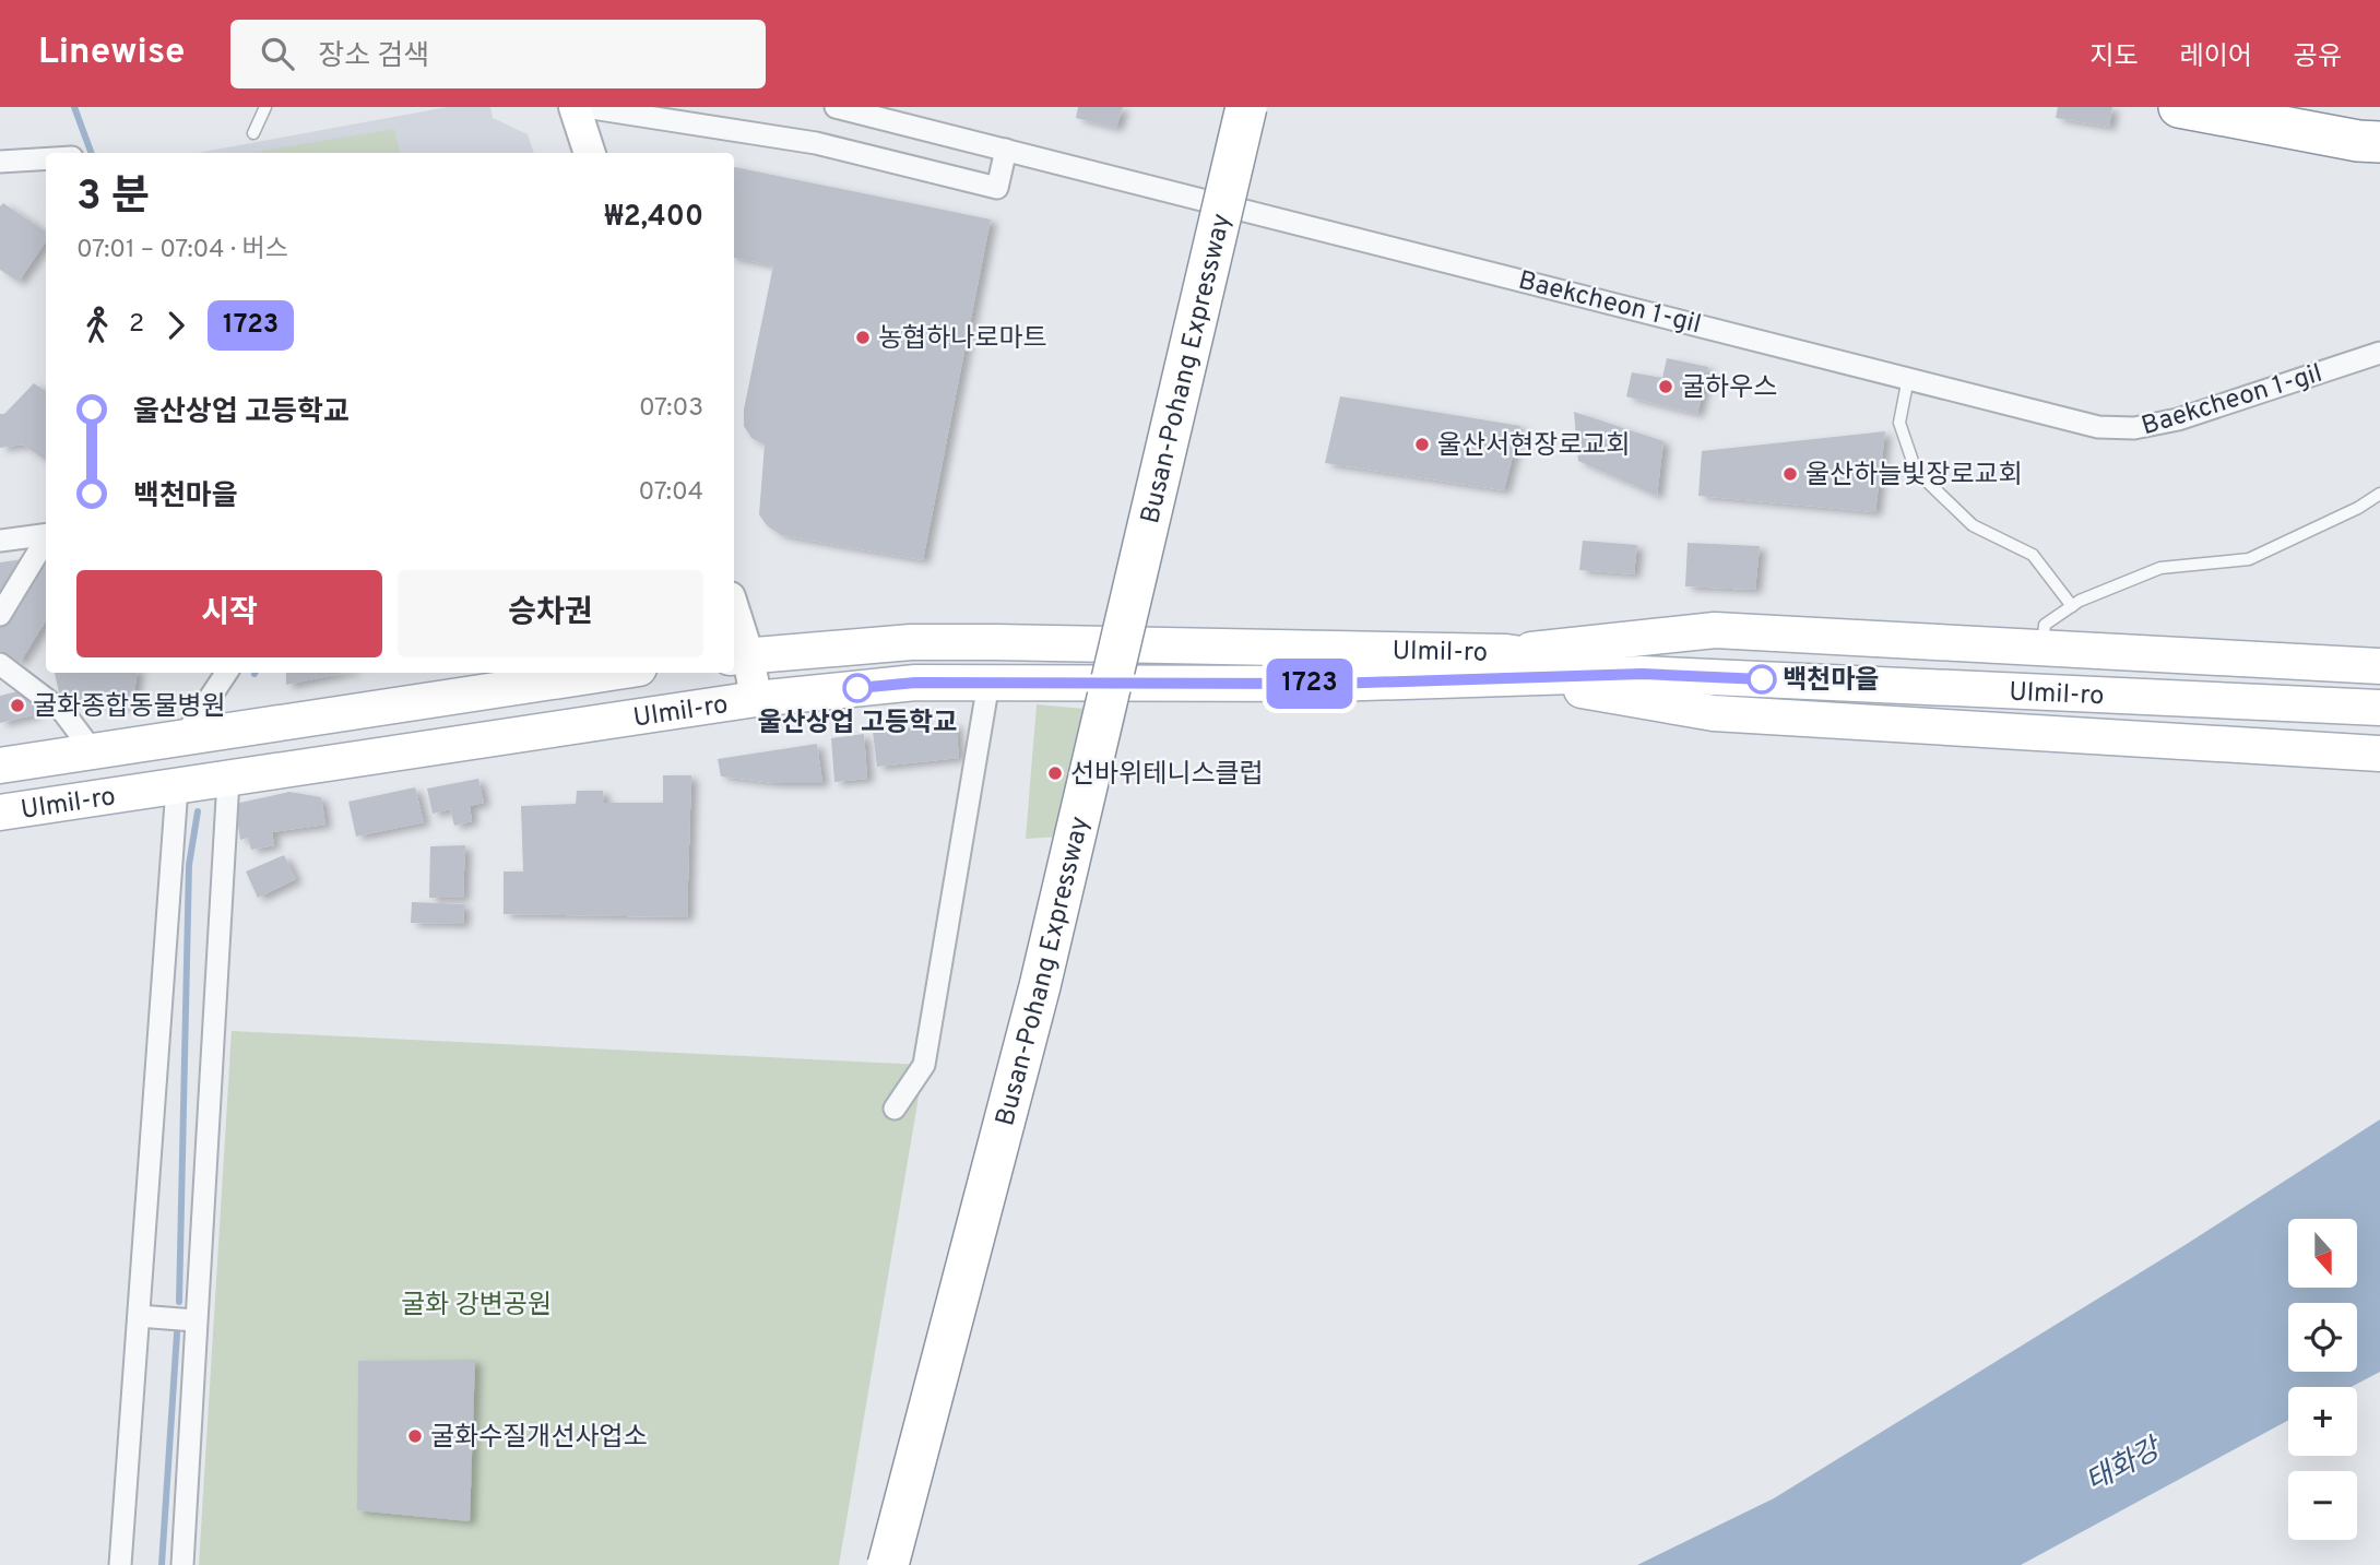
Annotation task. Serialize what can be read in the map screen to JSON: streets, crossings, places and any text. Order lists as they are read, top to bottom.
{
  "streets": {
    "highway": ["Busan-Pohang Expressway"],
    "main road": ["Ulmil-ro"],
    "street": ["Baekcheon 1-gil"]
  },
  "water": ["태화강"],
  "parks": ["굴화 강변공원"],
  "places": [
    "농협하나로마트",
    "굴하우스",
    "울산서현장로교회",
    "울산하늘빛장로교회",
    "백천마을",
    "울산상업 고등학교",
    "굴화종합동물병원",
    "선바위테니스클럽",
    "굴화수질개선사업소"
  ],
  "lines": ["bus line 1723"],
  "north": "bottom",
  "page": {
    "header": "Linewise",
    "search": "장소 검색",
    "nav": ["지도", "레이어", "공유"],
    "on_map": "1723",
    "heading": ["3 분", "07:01 – 07:04 · 버스", "₩2,400"],
    "legs": ["2", "1723"],
    "list": [
      {
        "name": "울산상업 고등학교",
        "value": "07:03"
      },
      {
        "name": "백천마을",
        "value": "07:04"
      }
    ],
    "buttons": ["시작", "승차권"],
    "map_buttons": ["+", "−"]
  }
}
